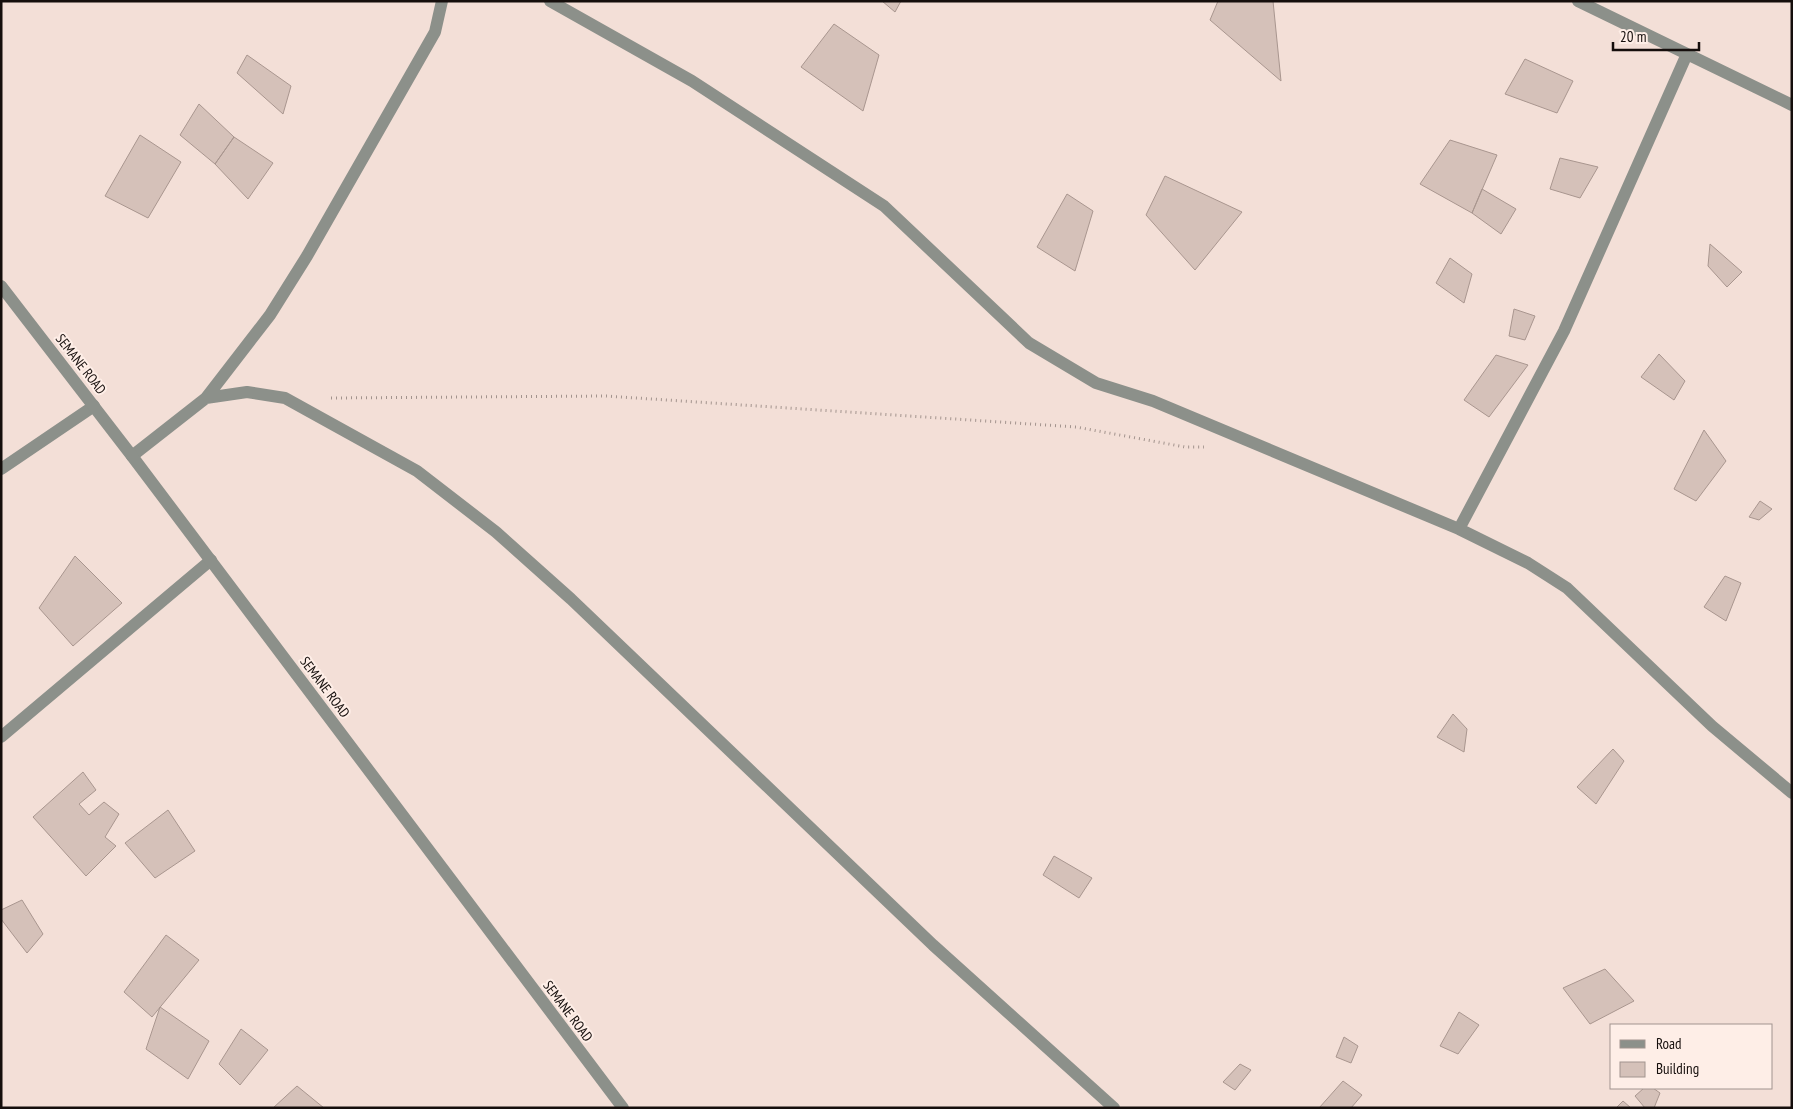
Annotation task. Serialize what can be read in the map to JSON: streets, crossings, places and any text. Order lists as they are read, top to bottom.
{
  "streets": {
    "street": ["SEMANE ROAD"]
  },
  "legend": ["Road", "Building"],
  "scale_bar": "20 m"
}
